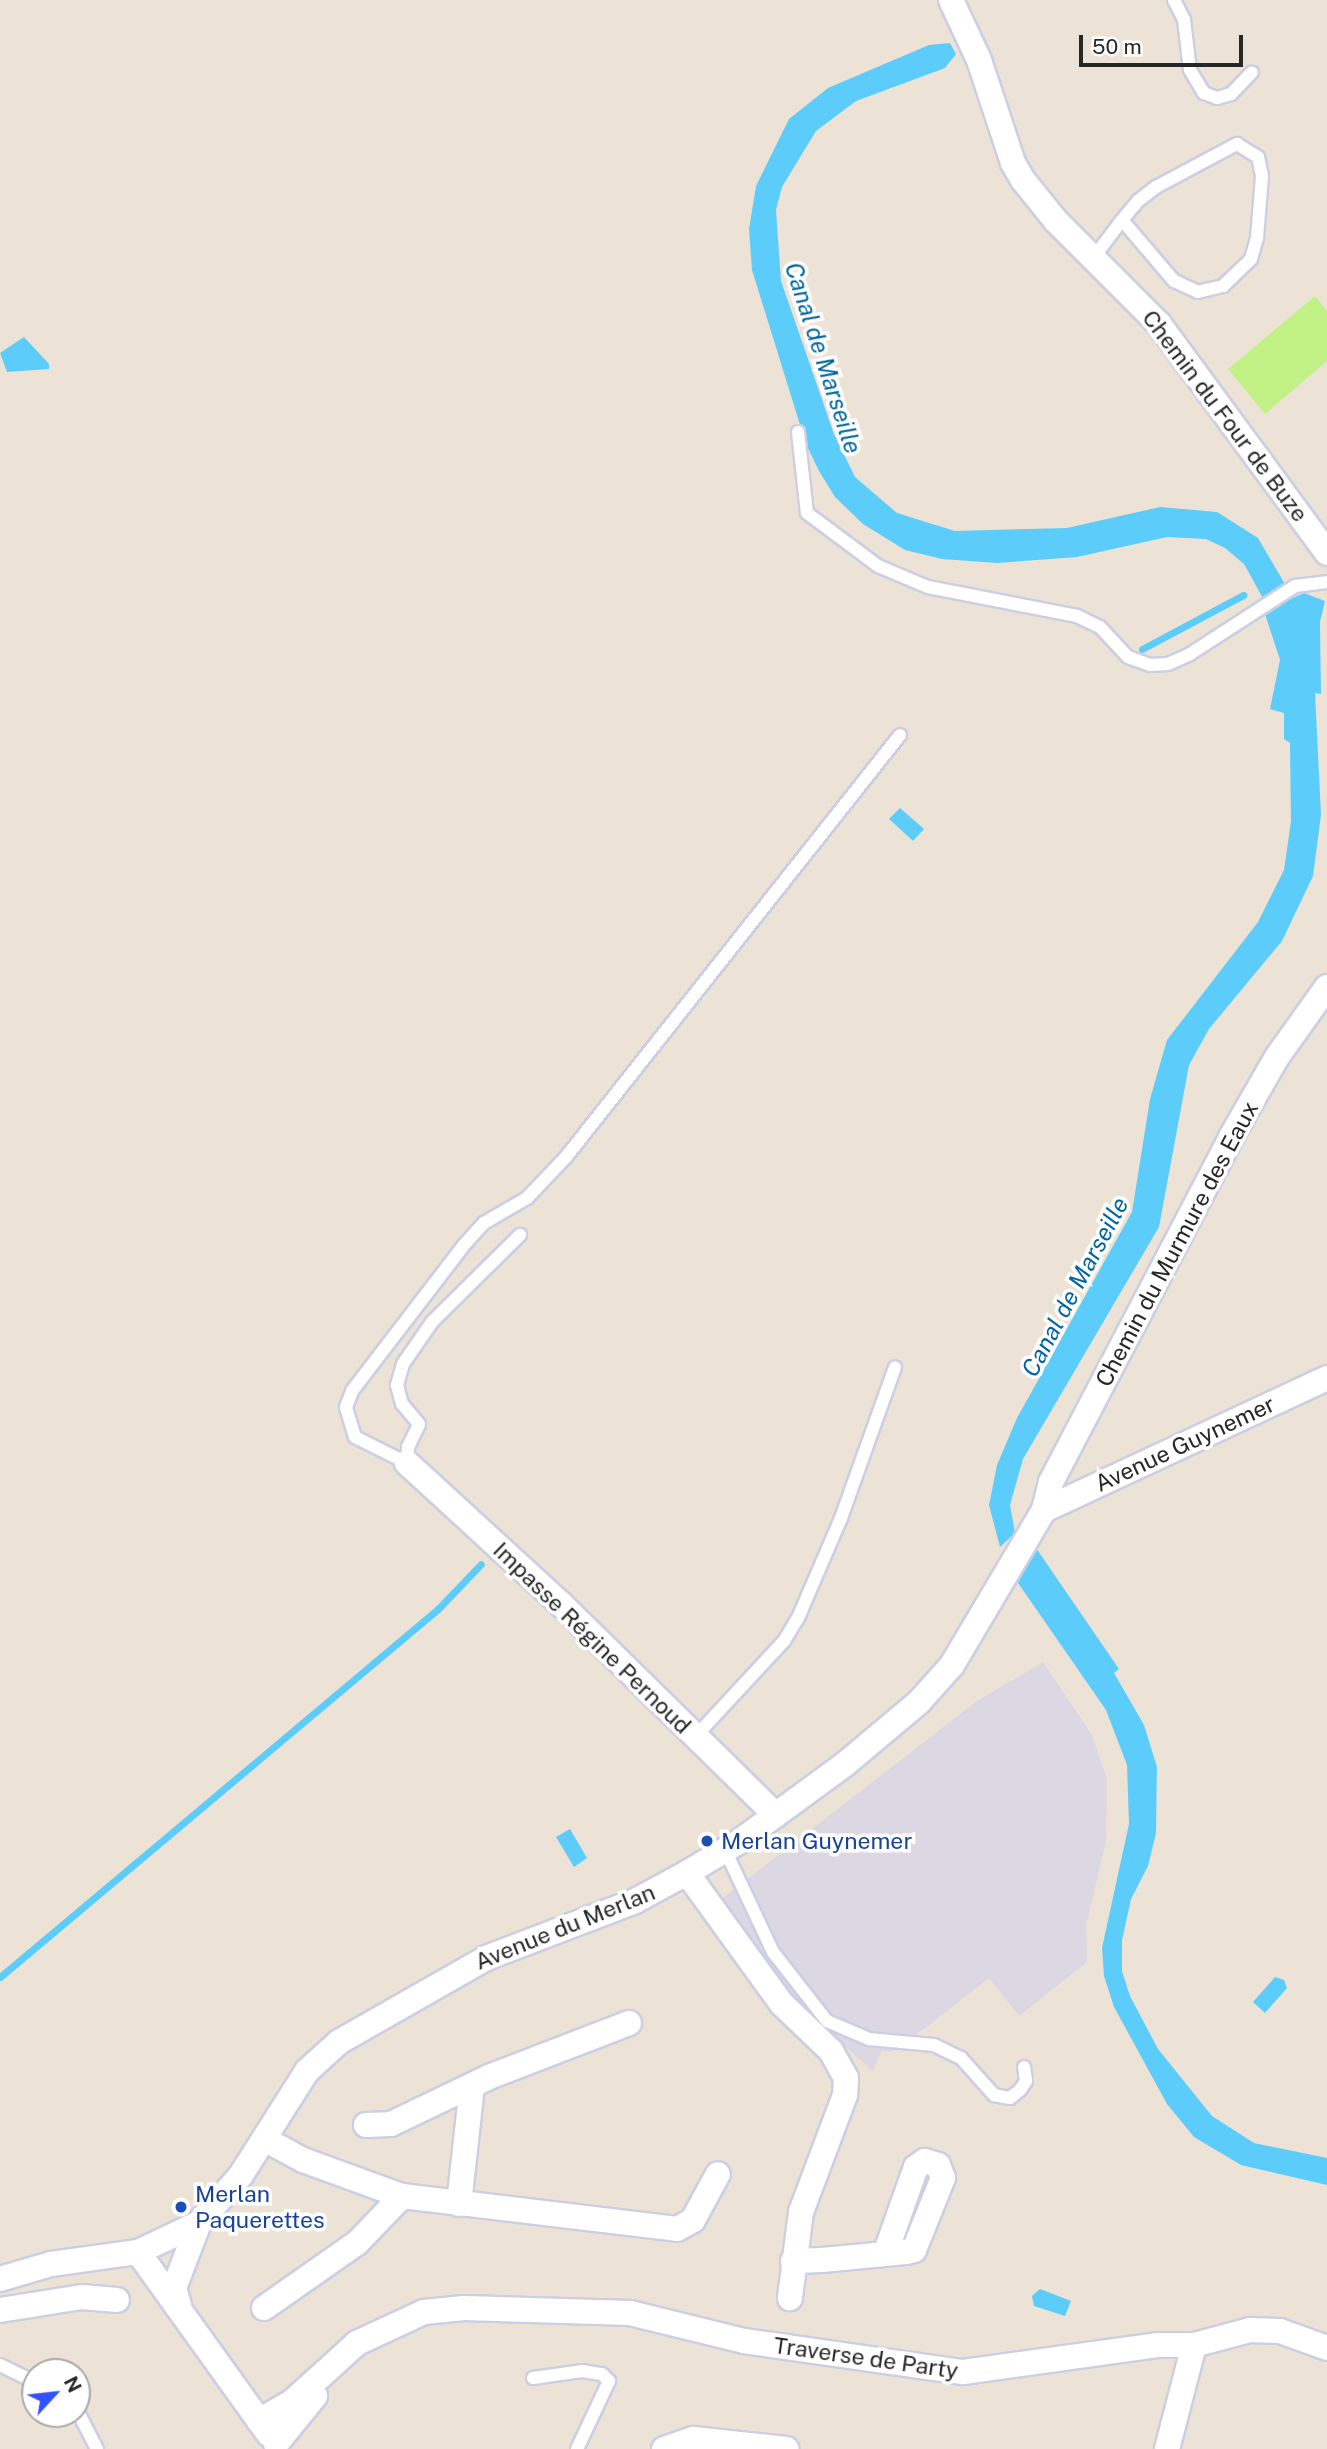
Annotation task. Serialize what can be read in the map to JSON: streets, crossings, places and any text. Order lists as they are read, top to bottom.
{
  "streets": {
    "street": [
      "Chemin du Four de Buze",
      "Chemin du Murmure des Eaux",
      "Avenue Guynemer",
      "Impasse Régine Pernoud",
      "Avenue du Merlan",
      "Traverse de Party"
    ]
  },
  "crossings": [
    ["Chemin du Murmure des Eaux", "Avenue Guynemer"],
    ["Chemin du Murmure des Eaux", "Avenue du Merlan"],
    ["Avenue Guynemer", "Avenue du Merlan"],
    ["Impasse Régine Pernoud", "Avenue du Merlan"]
  ],
  "water": ["Canal de Marseille"],
  "places": ["Merlan Guynemer", "Merlan Paquerettes"],
  "scale_bar": "50 m",
  "north": "top right"
}
